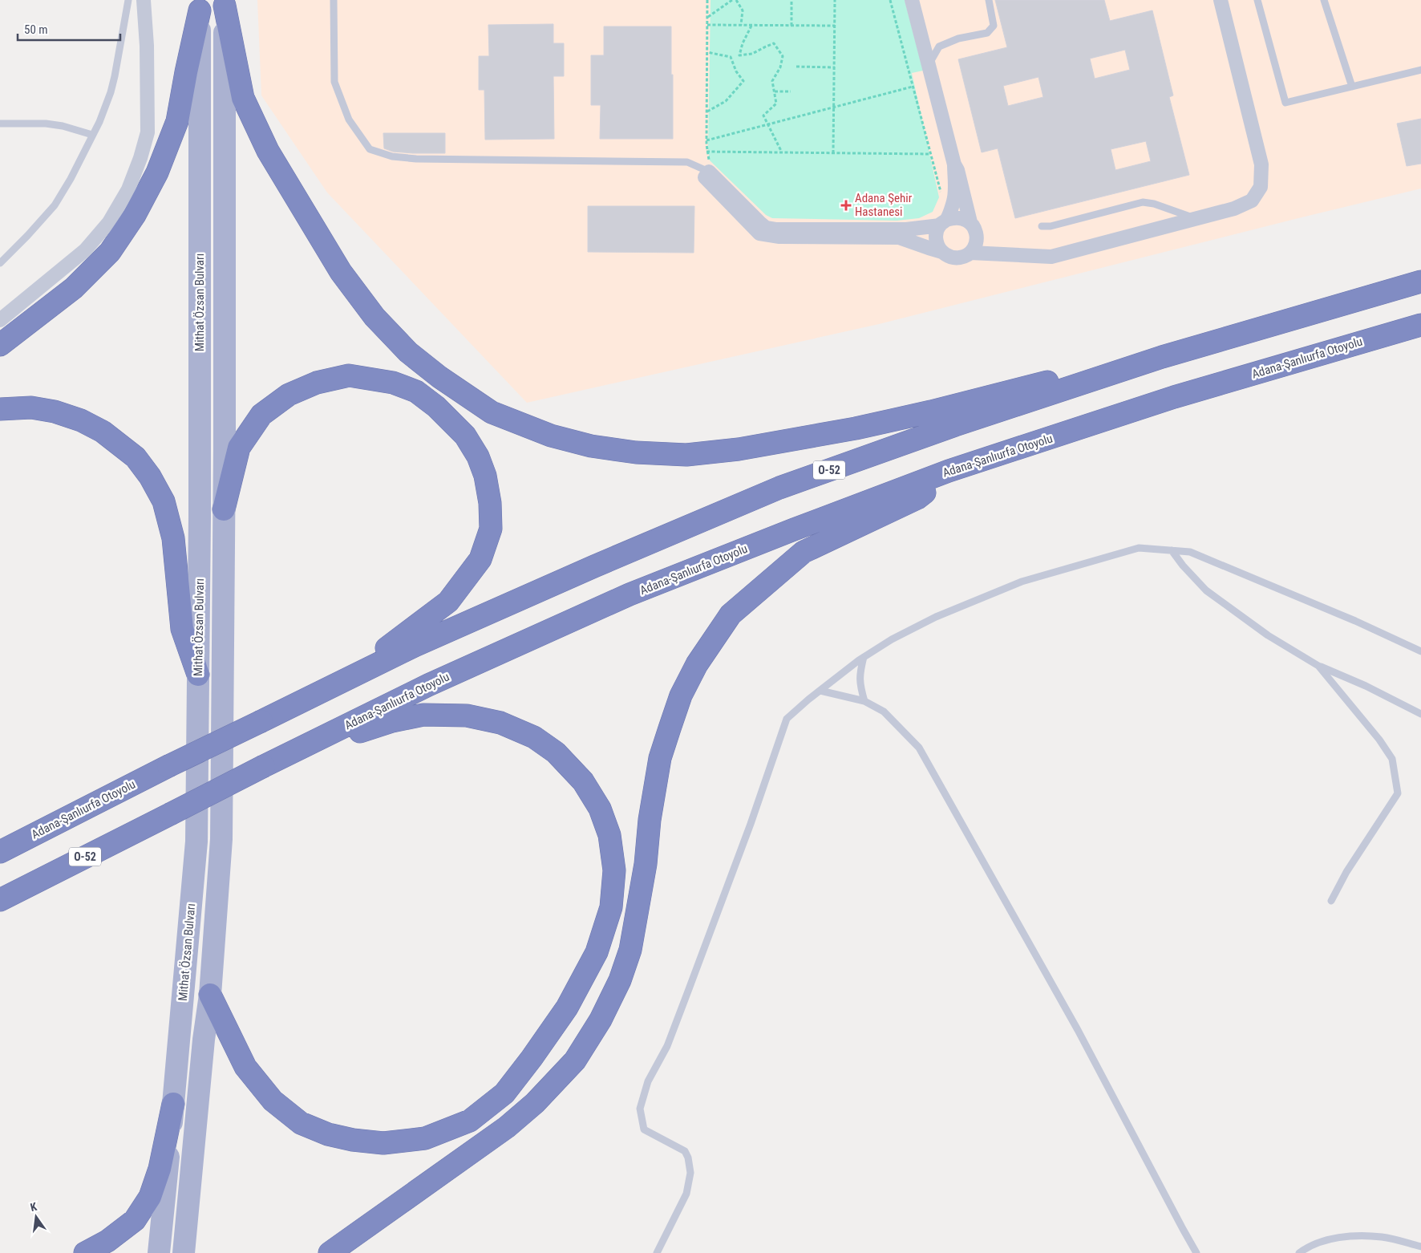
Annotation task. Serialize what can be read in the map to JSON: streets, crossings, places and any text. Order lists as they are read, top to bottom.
{
  "streets": {
    "highway": ["Adana-Şanlıurfa Otoyolu", "O-52"],
    "main road": ["Mithat Özsan Bulvarı"]
  },
  "places": {
    "health": ["Adana Şehir Hastanesi"]
  },
  "scale_bar": "50 m",
  "north": "top"
}
